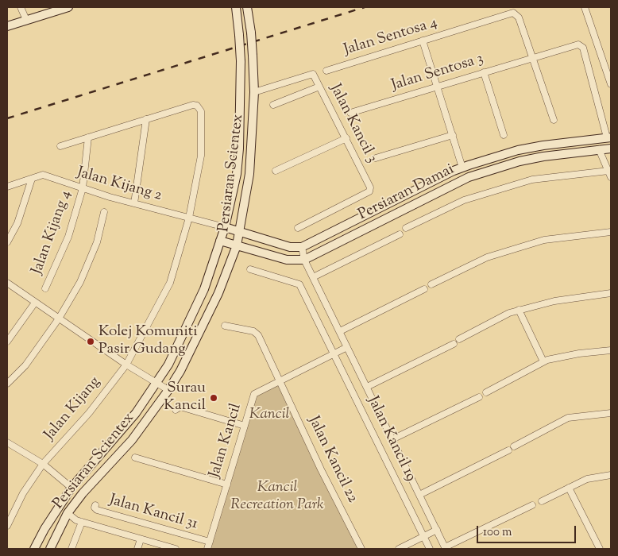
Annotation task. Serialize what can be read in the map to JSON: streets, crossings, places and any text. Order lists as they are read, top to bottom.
{
  "streets": {
    "main road": ["Persiaran Scientex", "Persiaran Damai"],
    "street": [
      "Jalan Sentosa 4",
      "Jalan Sentosa 3",
      "Jalan Kancil 3",
      "Jalan Kijang 2",
      "Jalan Kijang 4",
      "Jalan Kijang",
      "Jalan Kancil 19",
      "Jalan Kancil",
      "Jalan Kancil 22",
      "Jalan Kancil 31"
    ]
  },
  "crossings": [
    ["Jalan Sentosa 4", "Jalan Sentosa 3"],
    ["Jalan Sentosa 3", "Persiaran Damai"],
    ["Jalan Kancil 3", "Persiaran Scientex"],
    ["Persiaran Scientex", "Jalan Kijang 2"],
    ["Persiaran Scientex", "Persiaran Damai"],
    ["Jalan Kijang 2", "Jalan Kijang 4"],
    ["Jalan Kijang 2", "Jalan Kijang"],
    ["Jalan Kancil 19", "Jalan Kancil"],
    ["Jalan Kancil", "Jalan Kancil 22"],
    ["Jalan Kancil", "Jalan Kancil 31"]
  ],
  "parks": ["Kancil", "Kancil Recreation Park"],
  "places": ["Kolej Komuniti Pasir Gudang", "Surau Kancil"],
  "scale_bar": "100 m"
}
